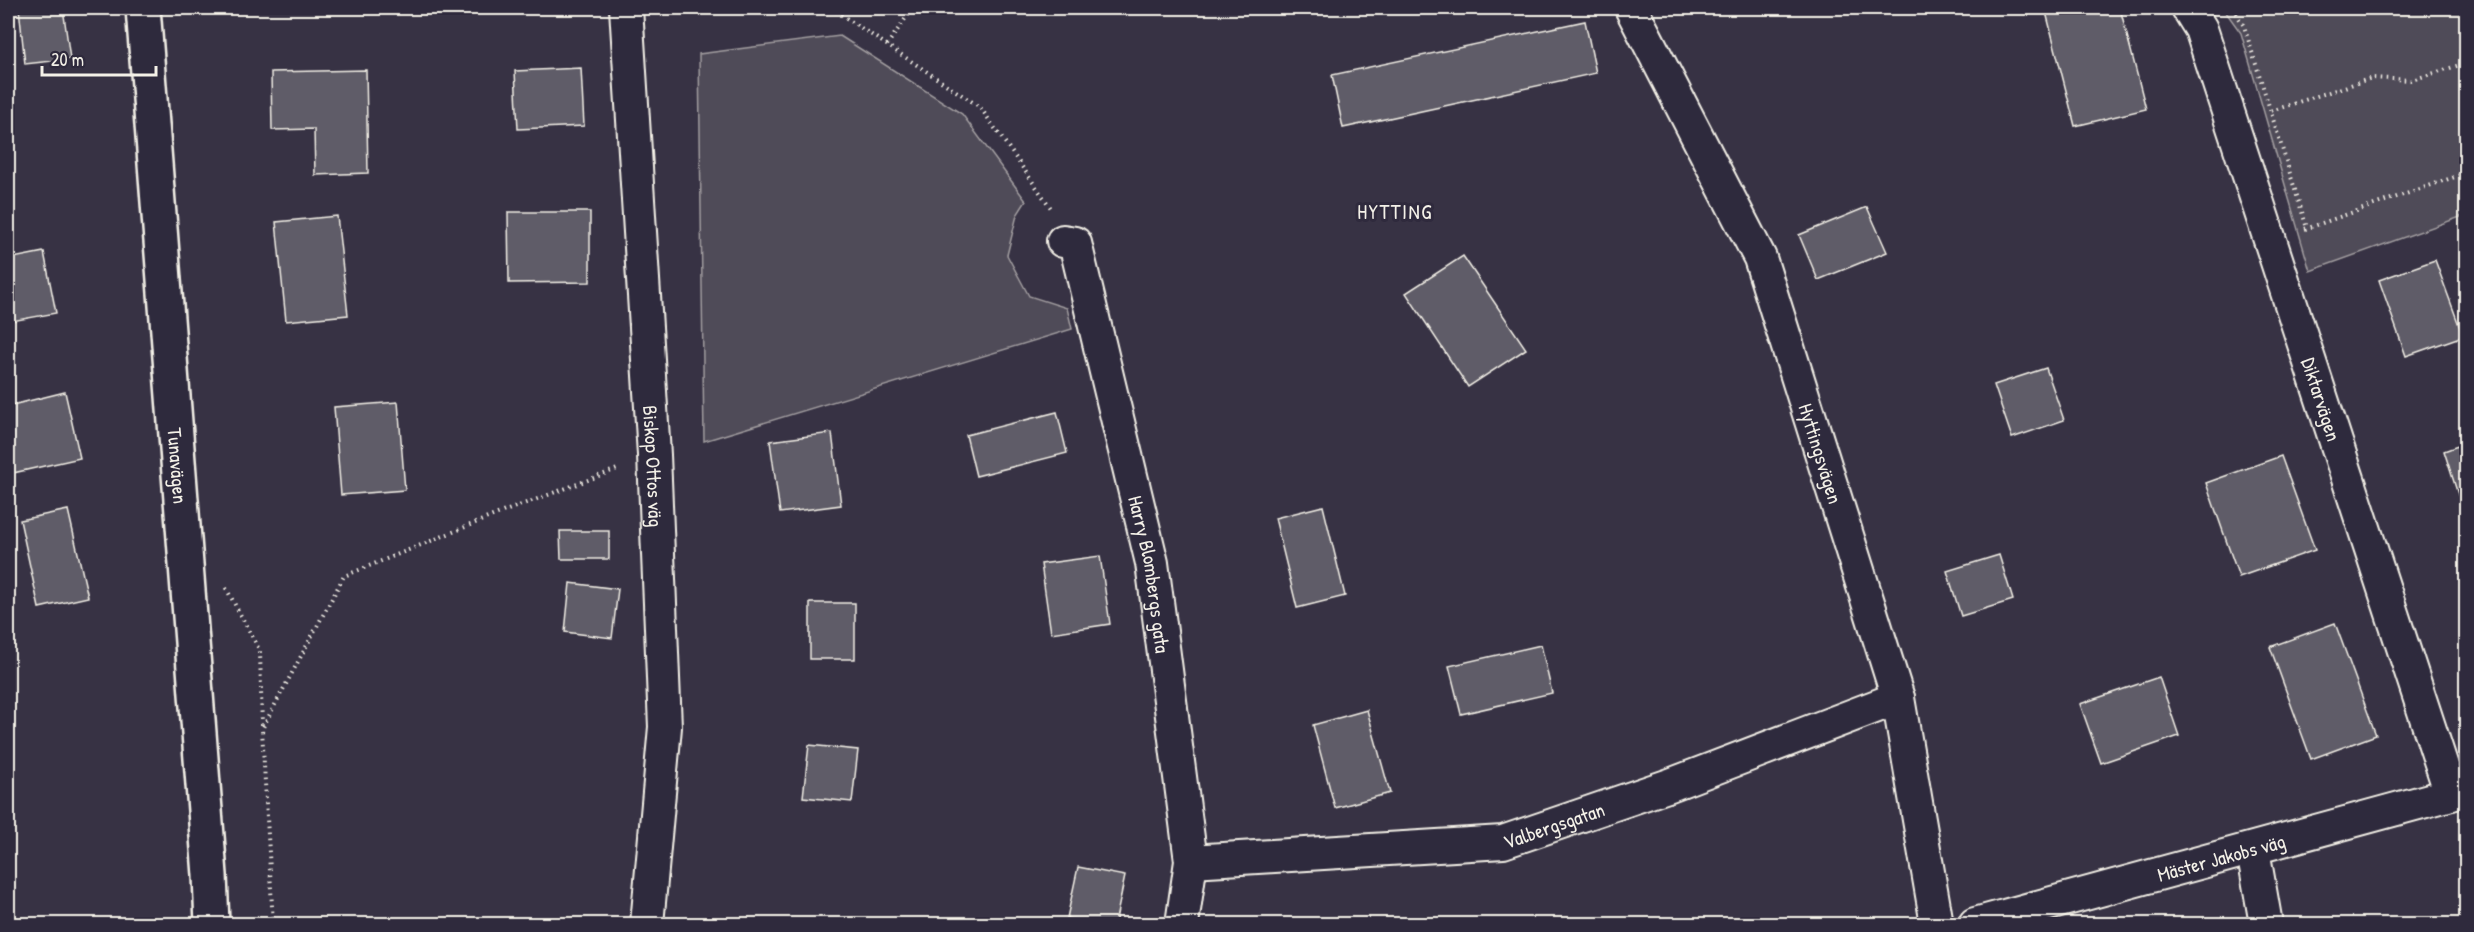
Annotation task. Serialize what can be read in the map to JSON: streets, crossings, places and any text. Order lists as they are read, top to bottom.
{
  "streets": {
    "street": [
      "Diktarvägen",
      "Hyttingsvägen",
      "Tunavägen",
      "Biskop Ottos väg",
      "Harry Blombergs gata",
      "Valbergsgatan",
      "Mäster Jakobs väg"
    ]
  },
  "crossings": [
    ["Diktarvägen", "Mäster Jakobs väg"],
    ["Hyttingsvägen", "Valbergsgatan"],
    ["Harry Blombergs gata", "Valbergsgatan"]
  ],
  "districts": ["HYTTING"],
  "scale_bar": "20 m"
}
